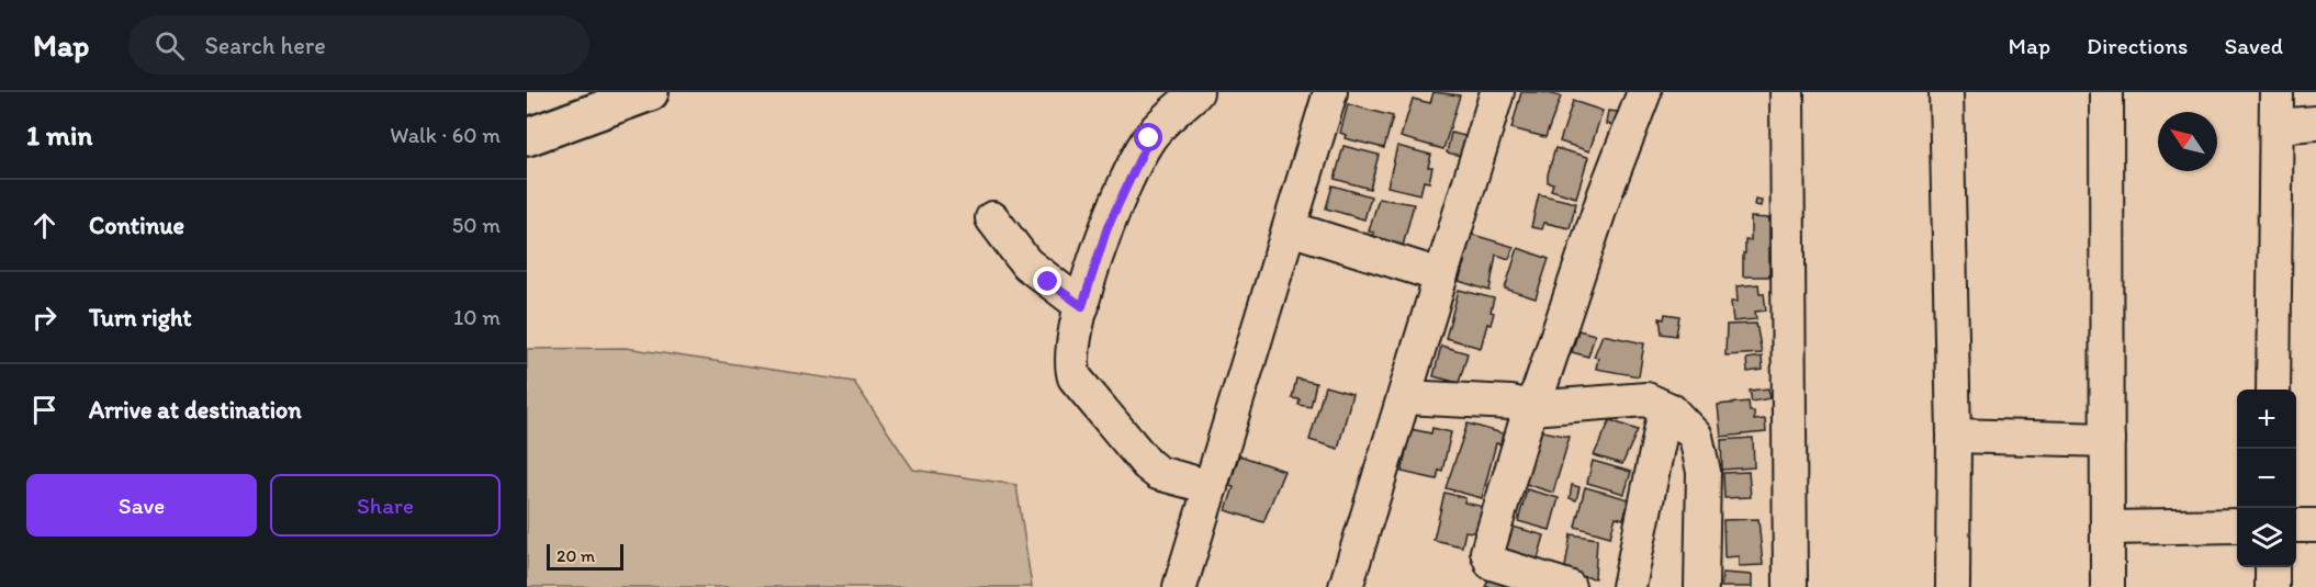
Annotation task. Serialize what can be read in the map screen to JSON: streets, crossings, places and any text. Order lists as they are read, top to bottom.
{
  "scale_bar": "20 m",
  "north": "top left",
  "page": {
    "header": "Map",
    "search": "Search here",
    "nav": ["Map", "Directions", "Saved"],
    "heading": ["1 min", "Walk · 60 m"],
    "list": [
      ["Continue", "50 m"],
      ["Turn right", "10 m"],
      "Arrive at destination"
    ],
    "map_buttons": ["+", "−"],
    "buttons": ["Save", "Share"],
    "scale": "20 m"
  }
}
